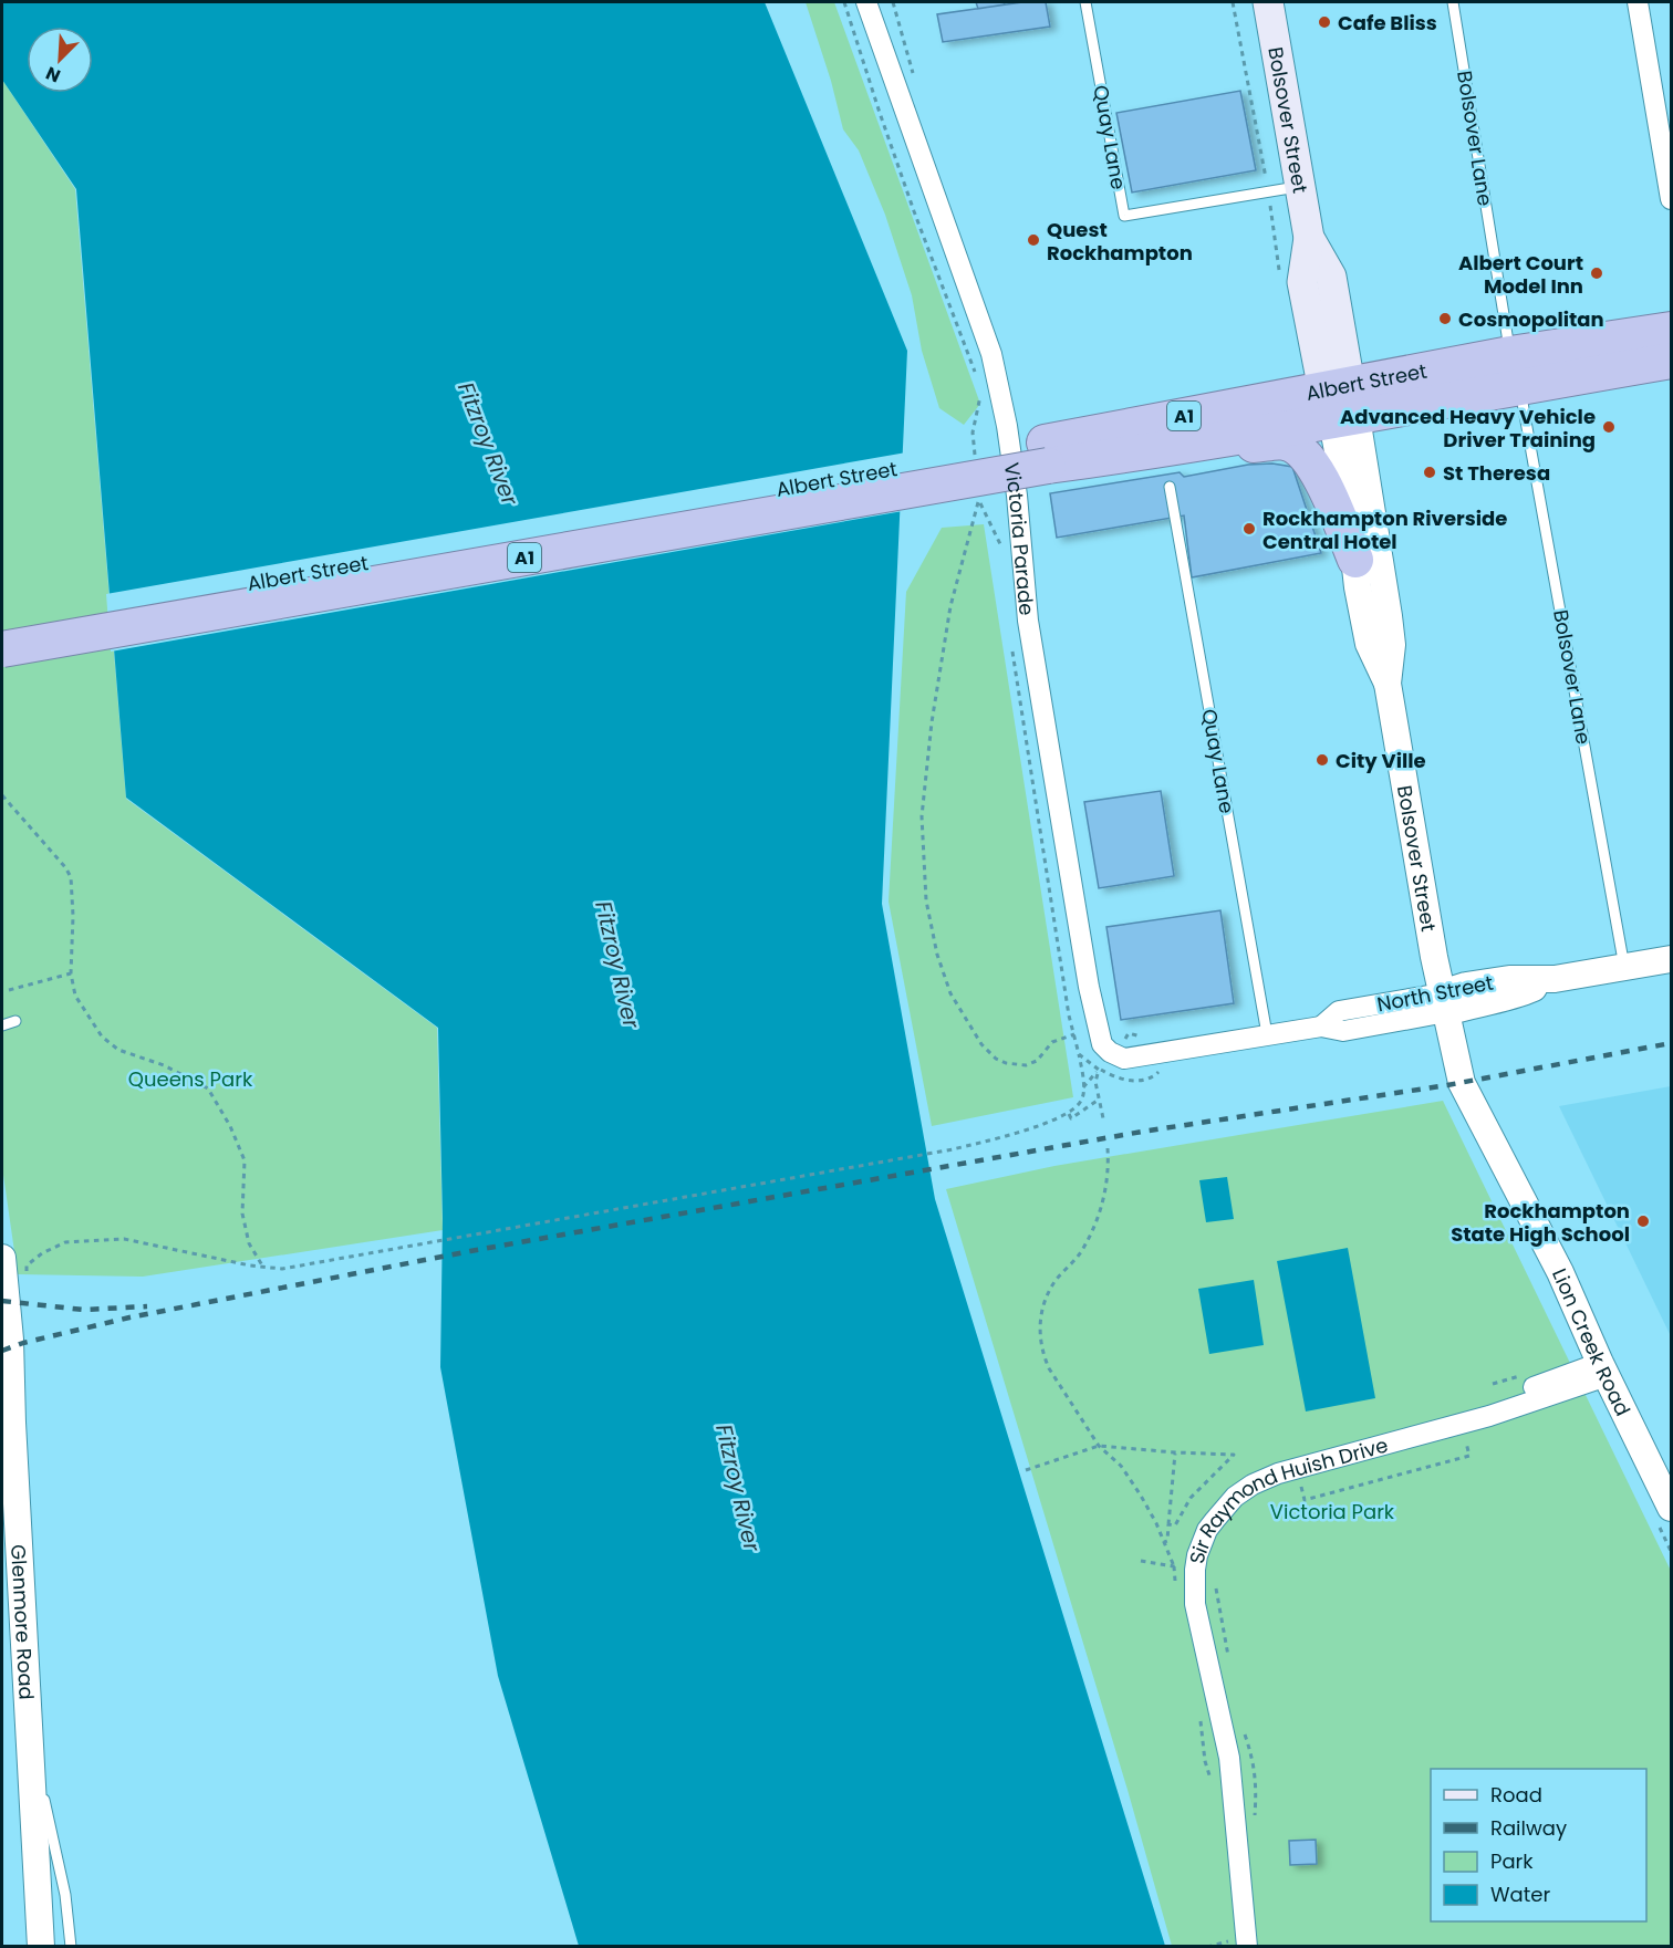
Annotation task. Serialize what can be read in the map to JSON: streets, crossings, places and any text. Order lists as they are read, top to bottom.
{
  "streets": {
    "highway": ["Albert Street", "A1"],
    "main road": ["Bolsover Street"],
    "street": [
      "Victoria Parade",
      "North Street",
      "Lion Creek Road",
      "Sir Raymond Huish Drive",
      "Glenmore Road"
    ],
    "lane": ["Quay Lane", "Bolsover Lane"]
  },
  "crossings": [
    ["Bolsover Street", "Quay Lane"],
    ["Bolsover Street", "Albert Street"],
    ["Bolsover Street", "North Street"],
    ["Bolsover Street", "Lion Creek Road"],
    ["Quay Lane", "North Street"],
    ["Bolsover Lane", "Albert Street"],
    ["Bolsover Lane", "North Street"],
    ["Victoria Parade", "North Street"],
    ["North Street", "Lion Creek Road"],
    ["Lion Creek Road", "Sir Raymond Huish Drive"]
  ],
  "water": ["Fitzroy River"],
  "parks": ["Queens Park", "Victoria Park"],
  "places": [
    "Cafe Bliss",
    "Quest Rockhampton",
    "Albert Court Model Inn",
    "Cosmopolitan",
    "Advanced Heavy Vehicle Driver Training",
    "St Theresa",
    "Rockhampton Riverside Central Hotel",
    "City Ville",
    "Rockhampton State High School"
  ],
  "legend": [
    "Road",
    "Railway",
    "Park",
    "Water"
  ],
  "north": "bottom left"
}
